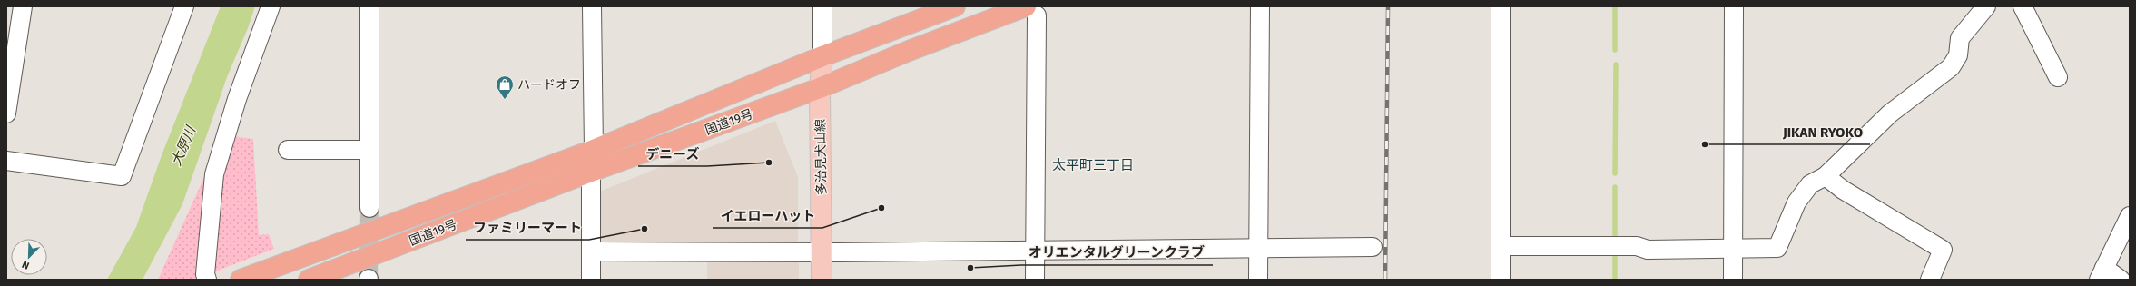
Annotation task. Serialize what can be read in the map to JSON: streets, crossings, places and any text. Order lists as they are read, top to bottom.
{
  "streets": {
    "highway": ["国道19号"],
    "main road": ["多治見犬山線"]
  },
  "crossings": [
    ["国道19号", "多治見犬山線"]
  ],
  "districts": ["太平町三丁目"],
  "water": ["大原川"],
  "places": {
    "shop": ["ハードオフ"],
    "other": [
      "JIKAN RYOKO",
      "デニーズ",
      "イエローハット",
      "ファミリーマート",
      "オリエンタルグリーンクラブ"
    ]
  },
  "north": "bottom left"
}
